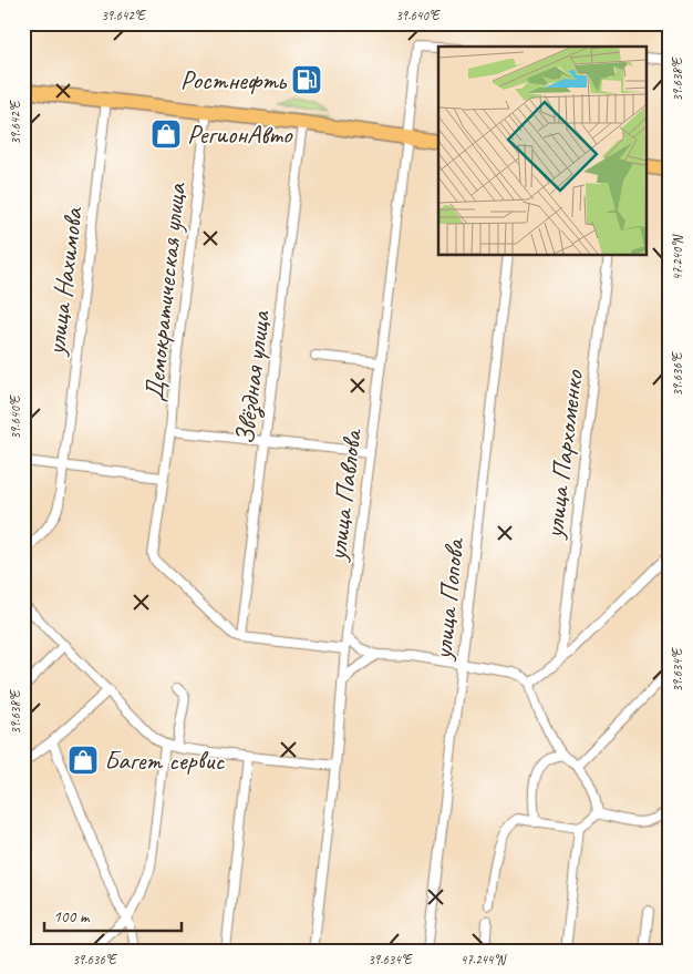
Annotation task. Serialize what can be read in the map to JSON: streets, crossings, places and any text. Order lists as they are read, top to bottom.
{
  "streets": {
    "street": [
      "улица Нахимова",
      "Демократическая улица",
      "Звёздная улица",
      "улица Пархоменко",
      "улица Павлова",
      "улица Попова"
    ]
  },
  "crossings": [
    ["Демократическая улица", "Звёздная улица"]
  ],
  "places": {
    "fuel station": ["Ростнефть"],
    "shop": ["РегионАвто", "Багет сервис"]
  },
  "scale_bar": "100 m",
  "coordinates": [
    "39.642°E",
    "39.640°E",
    "39.638°E",
    "47.240°N",
    "39.636°E",
    "39.634°E",
    "47.244°N"
  ]
}
